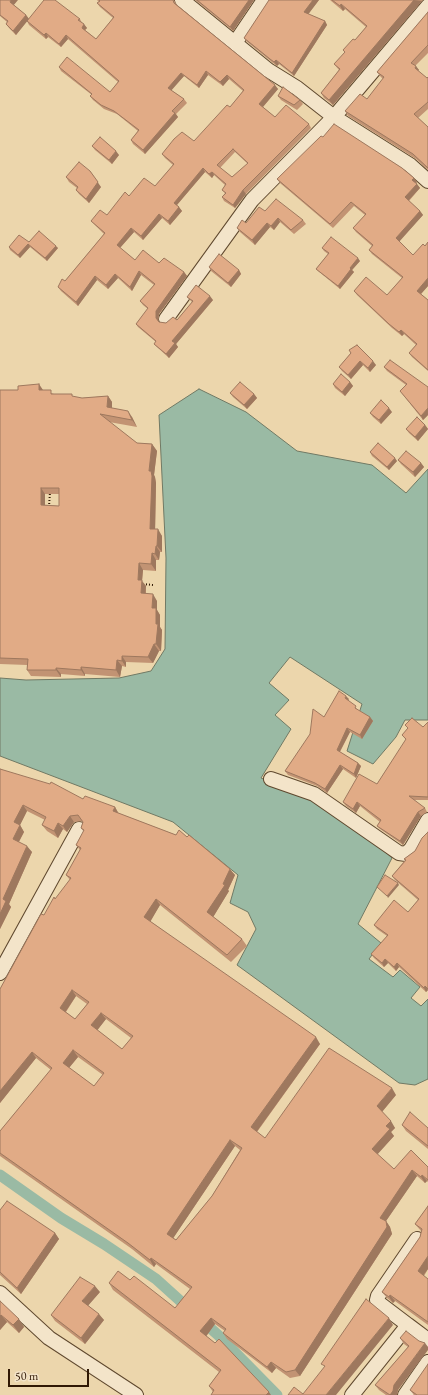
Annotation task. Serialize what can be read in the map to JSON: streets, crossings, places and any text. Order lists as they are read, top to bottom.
{
  "scale_bar": "50 m"
}
